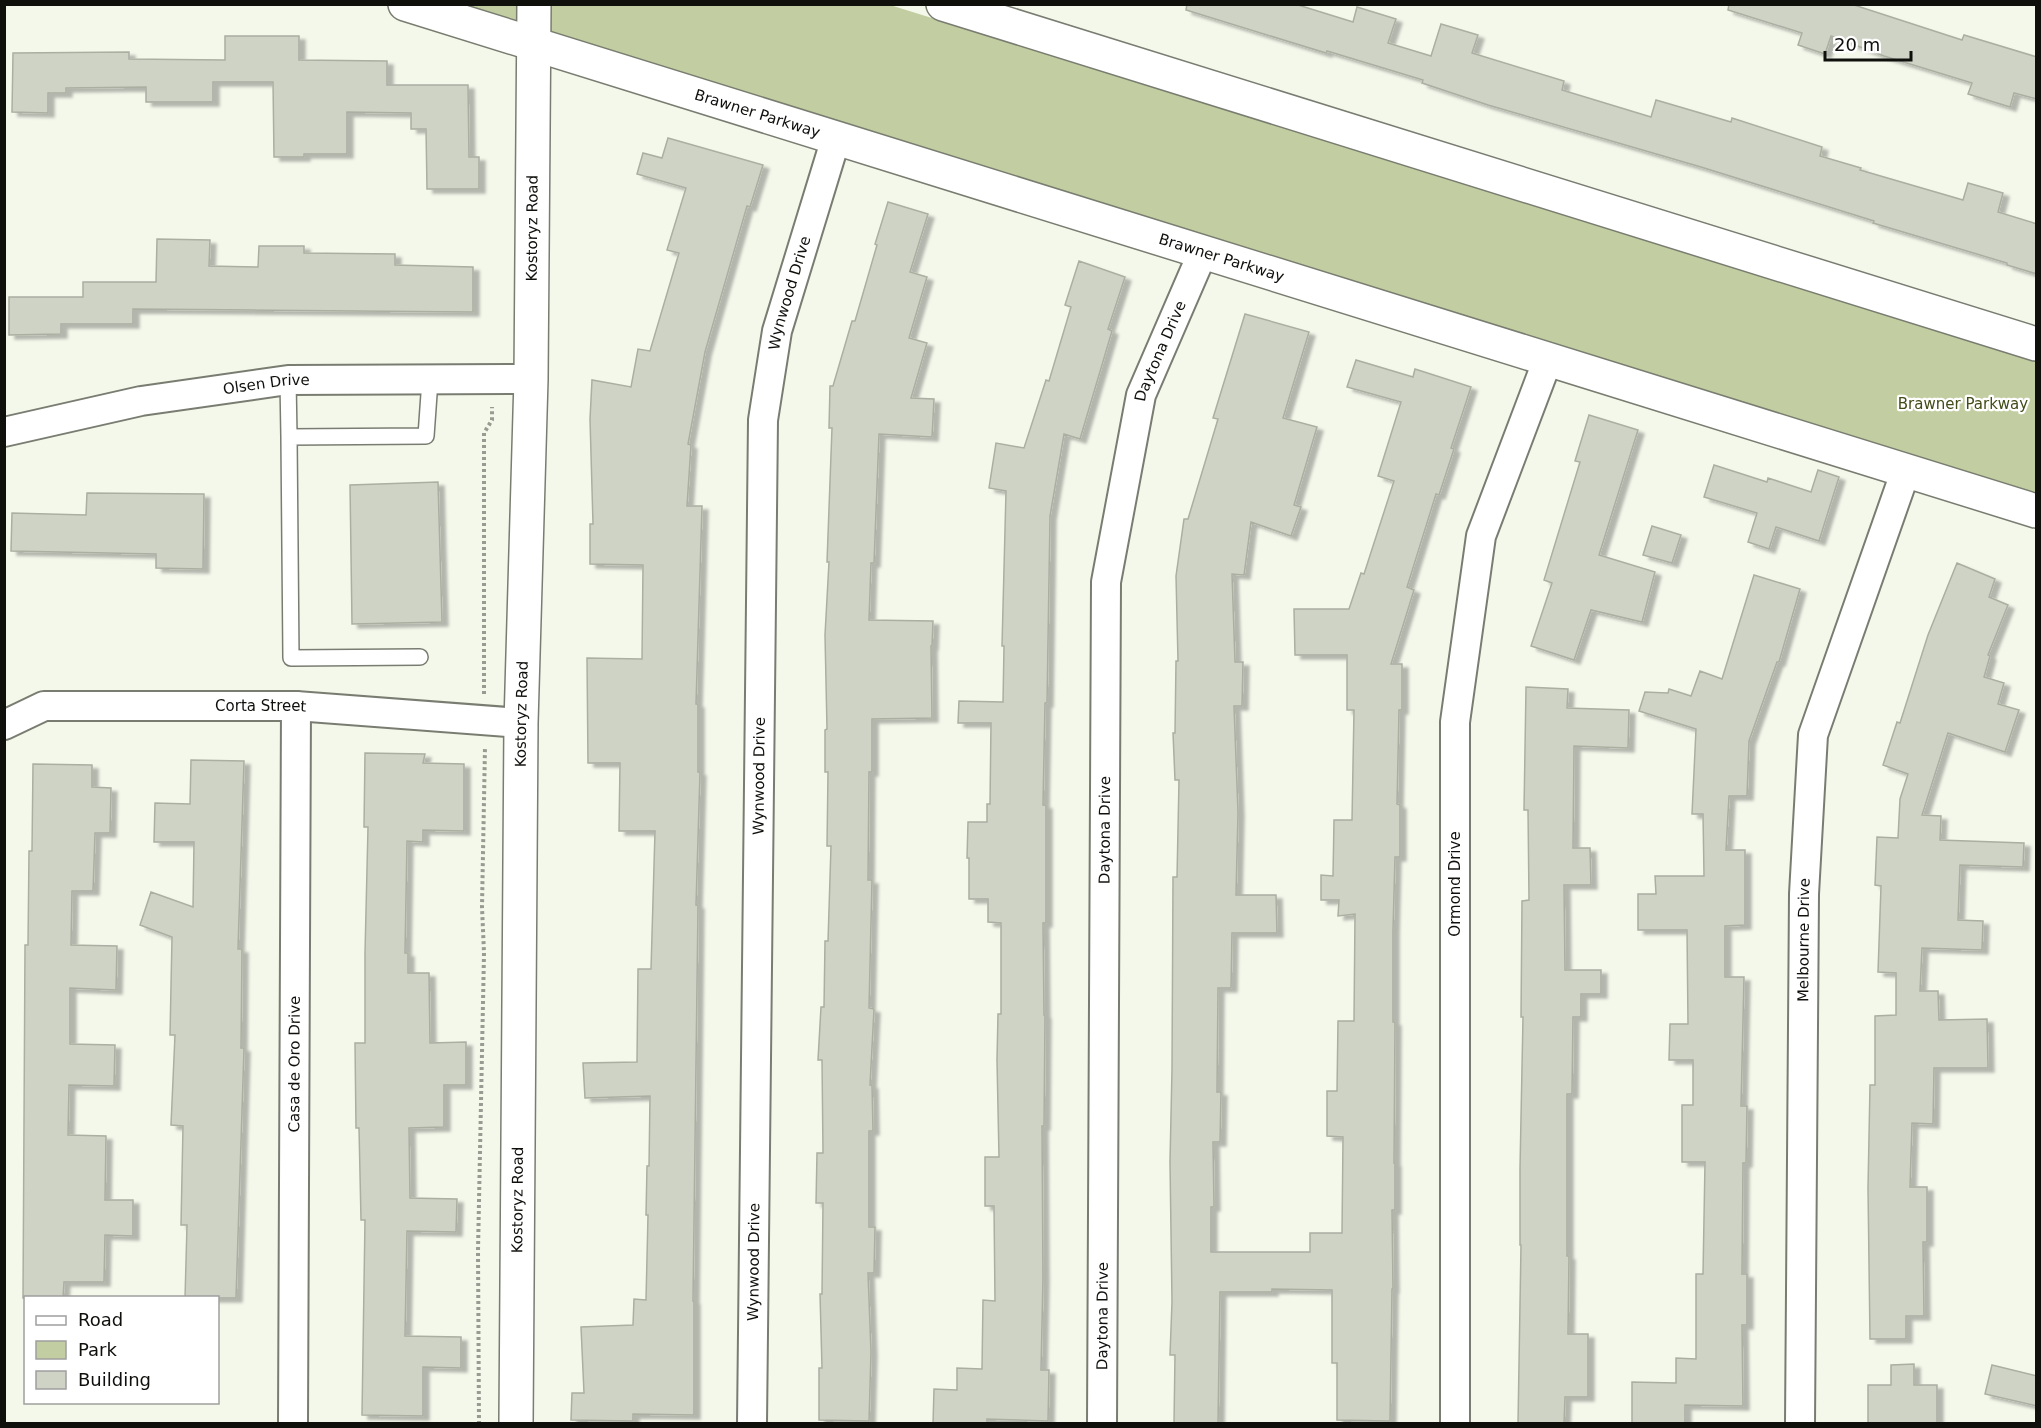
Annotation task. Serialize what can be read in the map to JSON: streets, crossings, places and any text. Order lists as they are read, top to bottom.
{
  "streets": {
    "street": [
      "Brawner Parkway",
      "Kostoryz Road",
      "Wynwood Drive",
      "Daytona Drive",
      "Olsen Drive",
      "Corta Street",
      "Ormond Drive",
      "Melbourne Drive",
      "Casa de Oro Drive"
    ]
  },
  "crossings": [
    ["Brawner Parkway", "Kostoryz Road"],
    ["Brawner Parkway", "Wynwood Drive"],
    ["Brawner Parkway", "Daytona Drive"],
    ["Brawner Parkway", "Ormond Drive"],
    ["Brawner Parkway", "Melbourne Drive"],
    ["Kostoryz Road", "Olsen Drive"],
    ["Kostoryz Road", "Corta Street"],
    ["Corta Street", "Casa de Oro Drive"]
  ],
  "parks": ["Brawner Parkway"],
  "legend": ["Road", "Park", "Building"],
  "scale_bar": "20 m"
}
